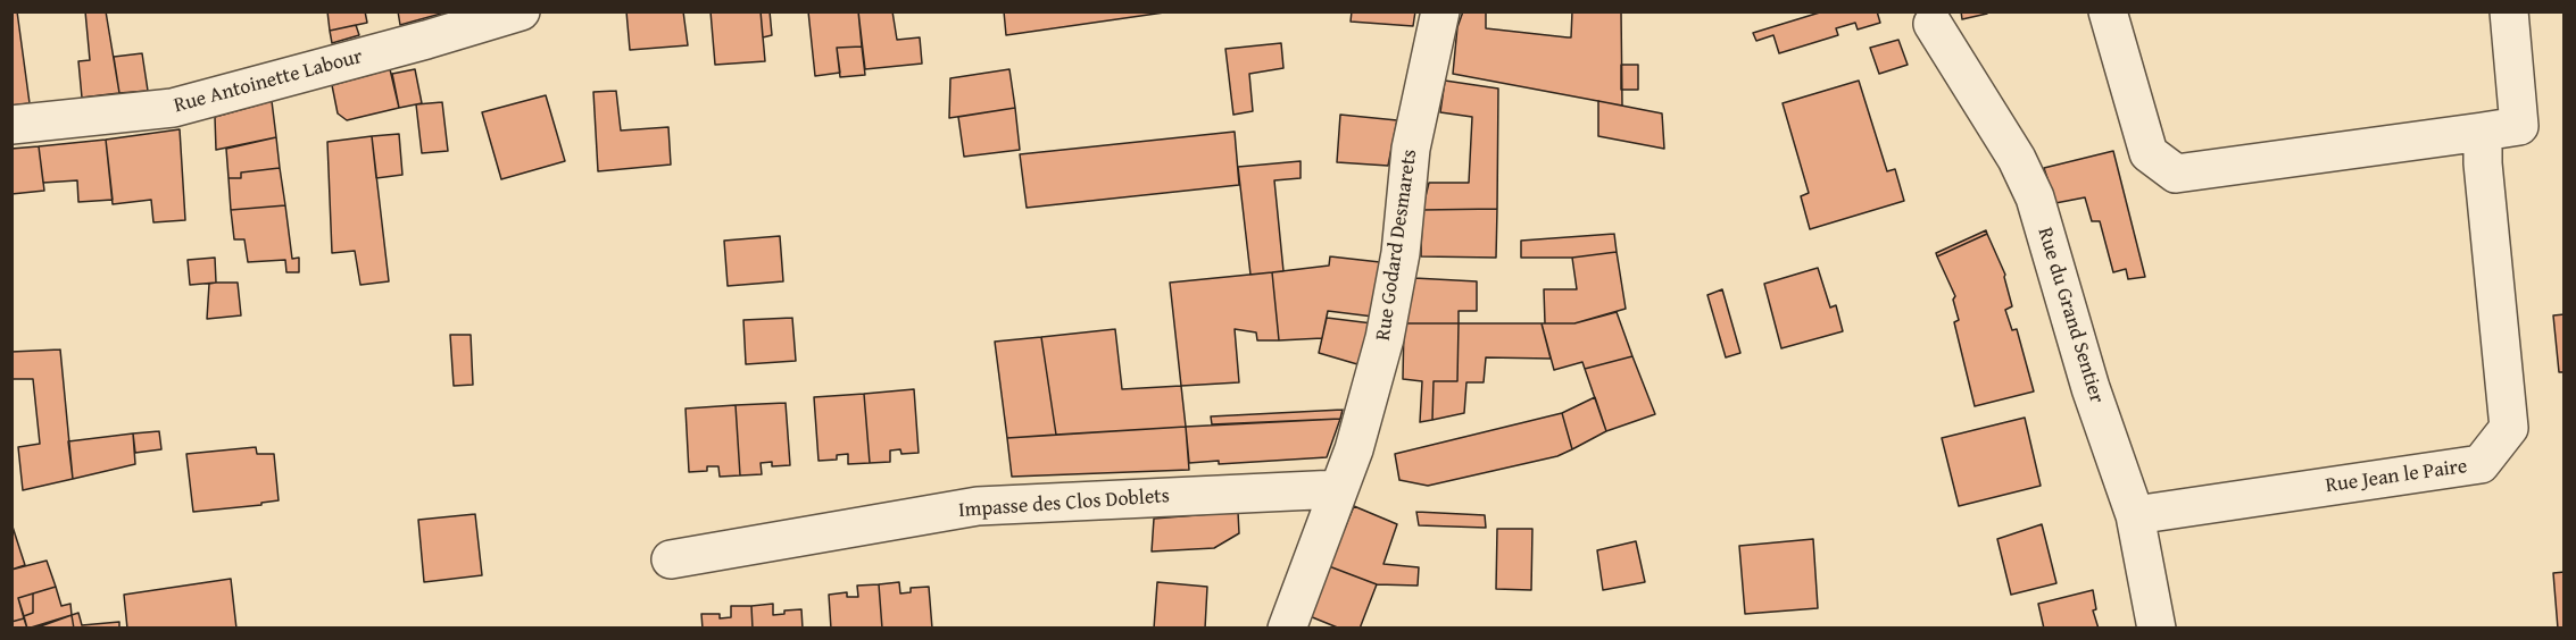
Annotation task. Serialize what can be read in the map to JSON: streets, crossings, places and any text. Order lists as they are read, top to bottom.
{
  "streets": {
    "street": [
      "Rue Antoinette Labour",
      "Rue Godard Desmarets",
      "Rue du Grand Sentier",
      "Rue Jean le Paire",
      "Impasse des Clos Doblets"
    ]
  },
  "crossings": [
    ["Rue Godard Desmarets", "Impasse des Clos Doblets"],
    ["Rue du Grand Sentier", "Rue Jean le Paire"]
  ]
}
